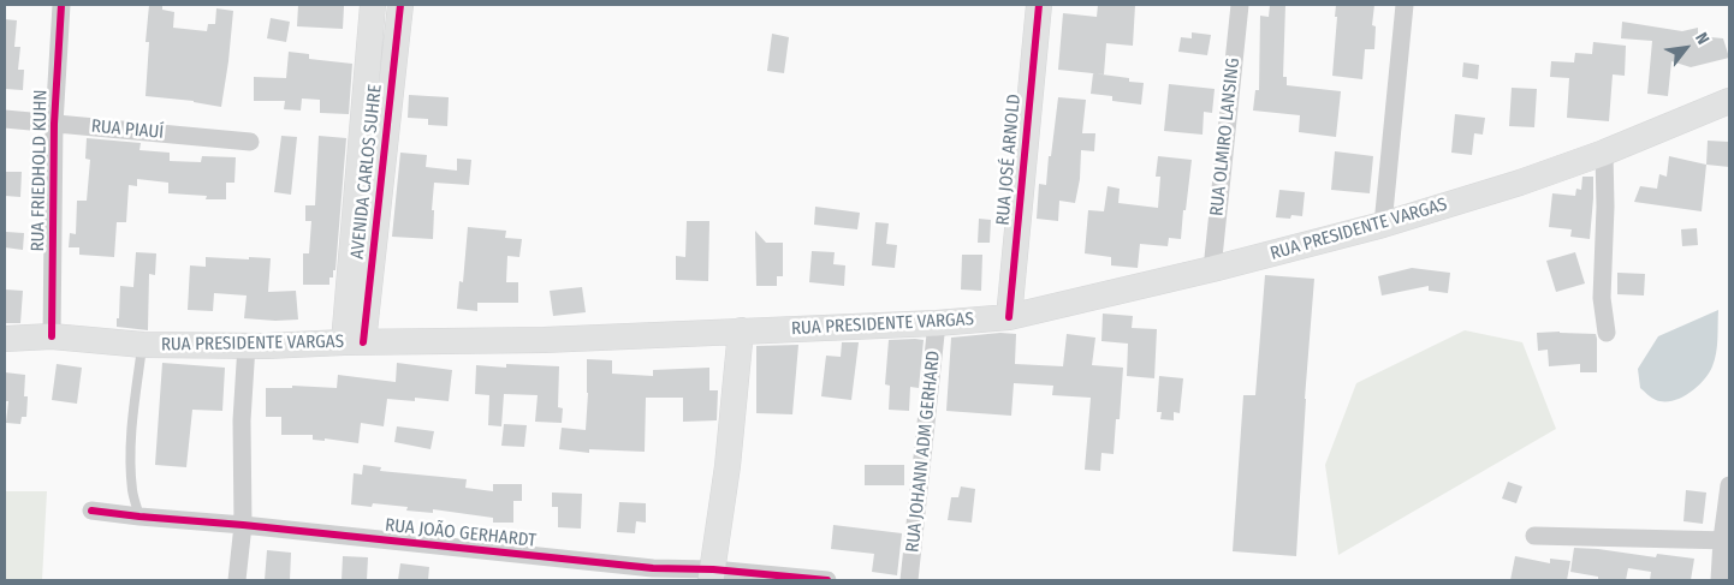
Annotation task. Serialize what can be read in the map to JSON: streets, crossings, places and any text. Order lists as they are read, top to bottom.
{
  "streets": {
    "main road": ["RUA JOSÉ ARNOLD", "AVENIDA CARLOS SUHRE", "RUA PRESIDENTE VARGAS"],
    "street": [
      "RUA PIAUÍ",
      "RUA OLMIRO LANSING",
      "RUA FRIEDHOLD KUHN",
      "RUA JOHANN ADM GERHARD",
      "RUA JOÃO GERHARDT"
    ]
  },
  "crossings": [
    ["RUA PIAUÍ", "RUA FRIEDHOLD KUHN"],
    ["RUA OLMIRO LANSING", "RUA PRESIDENTE VARGAS"],
    ["RUA JOSÉ ARNOLD", "RUA PRESIDENTE VARGAS"],
    ["RUA FRIEDHOLD KUHN", "RUA PRESIDENTE VARGAS"],
    ["AVENIDA CARLOS SUHRE", "RUA PRESIDENTE VARGAS"],
    ["RUA PRESIDENTE VARGAS", "RUA JOHANN ADM GERHARD"]
  ],
  "north": "top right"
}
